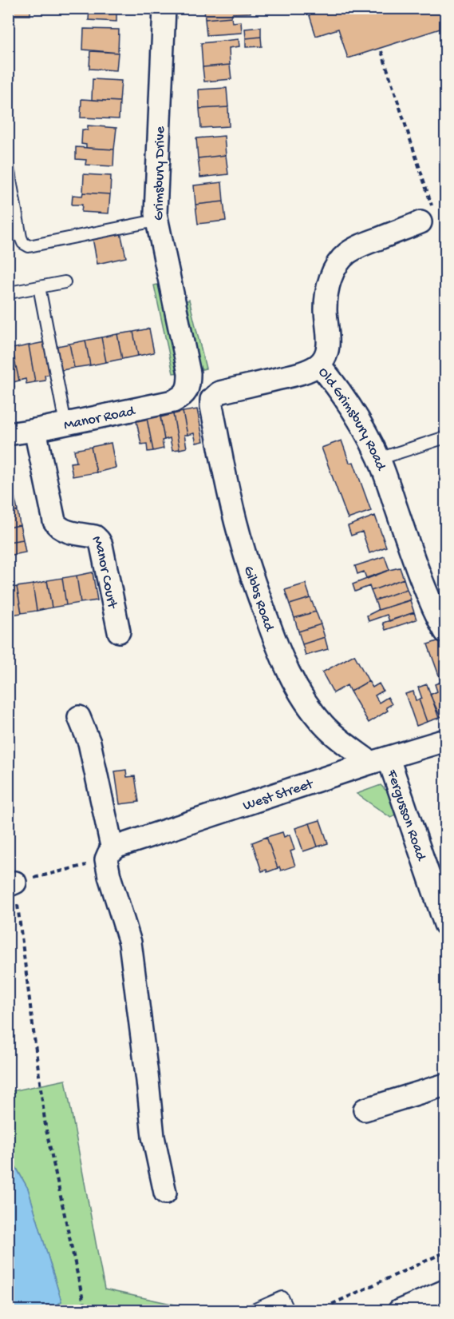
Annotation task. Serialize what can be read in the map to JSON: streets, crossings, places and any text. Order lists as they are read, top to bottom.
{
  "streets": {
    "street": [
      "Grimsbury Drive",
      "Manor Road",
      "Old Grimsbury Road",
      "Manor Court",
      "Gibbs Road",
      "West Street",
      "Fergusson Road"
    ]
  },
  "crossings": [
    ["Grimsbury Drive", "Manor Road"],
    ["Manor Road", "Manor Court"],
    ["Old Grimsbury Road", "Gibbs Road"],
    ["Gibbs Road", "West Street"],
    ["Gibbs Road", "Fergusson Road"],
    ["West Street", "Fergusson Road"]
  ]
}
